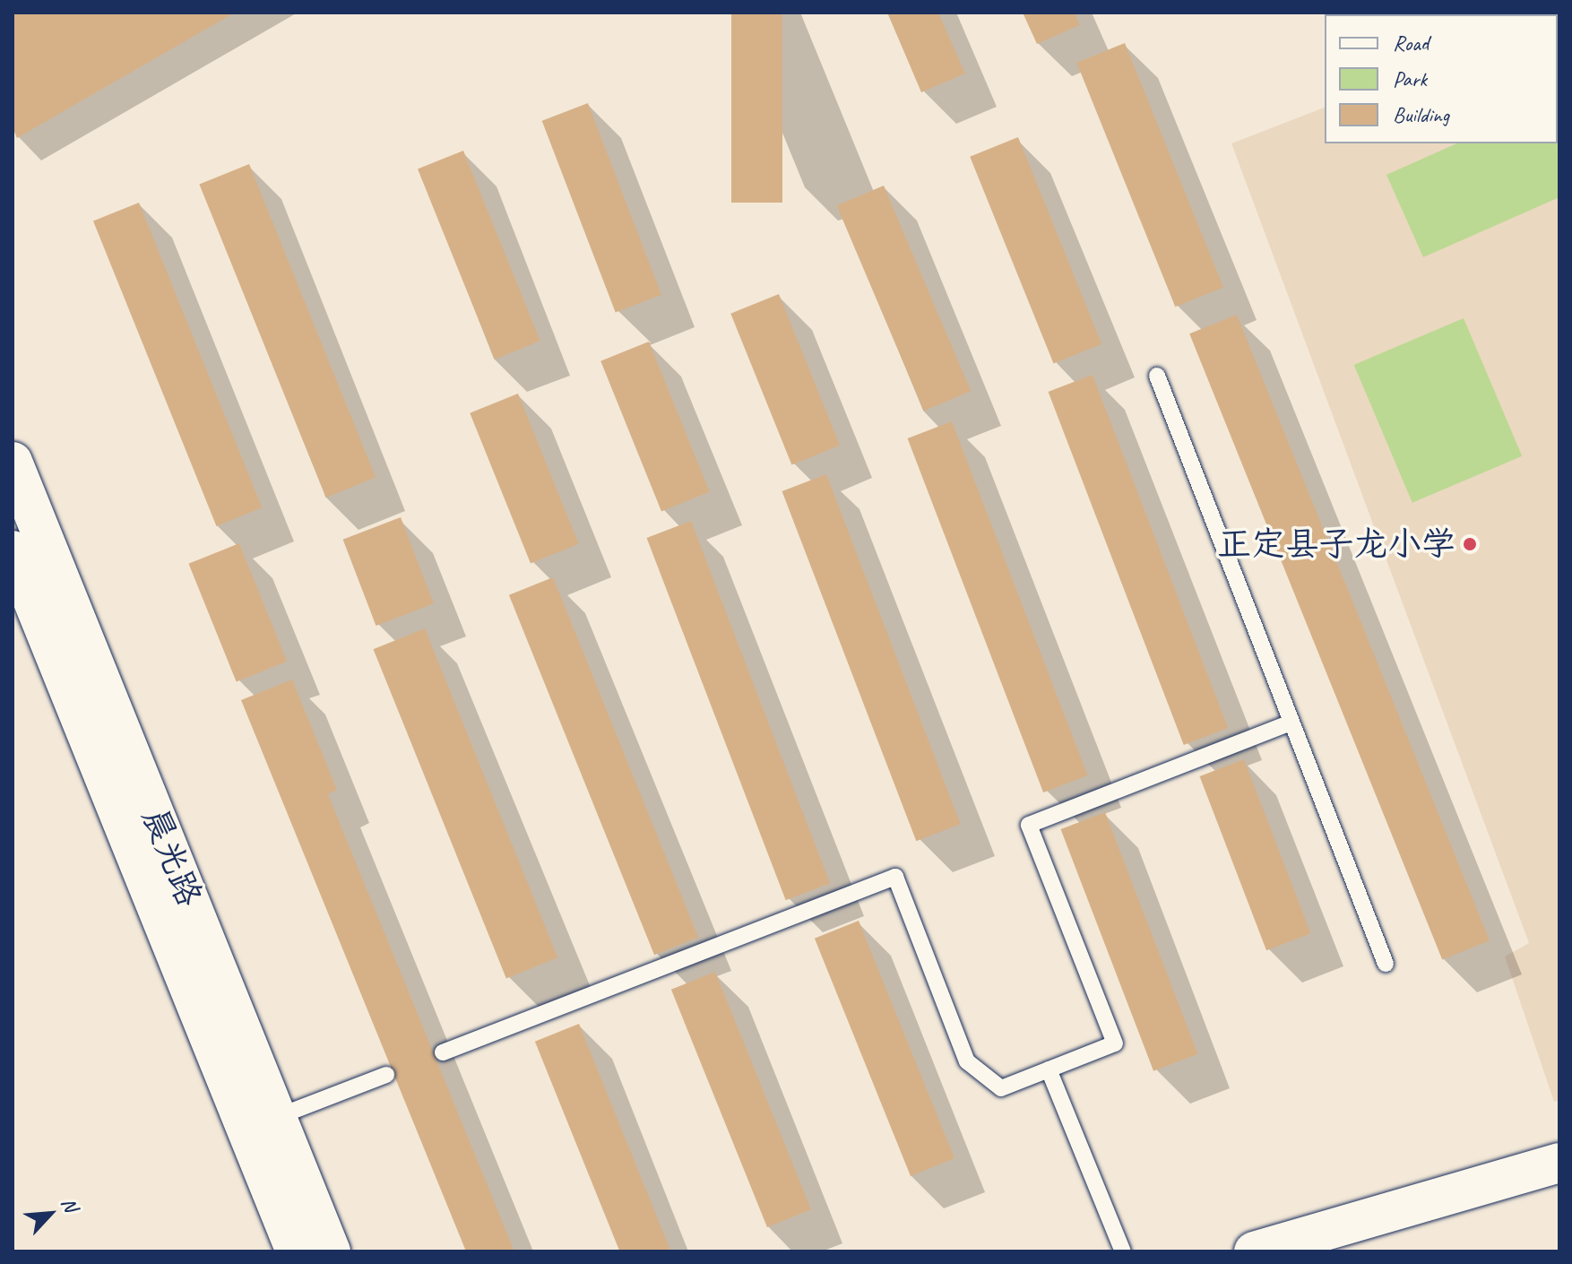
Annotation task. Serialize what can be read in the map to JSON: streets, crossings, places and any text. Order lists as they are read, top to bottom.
{
  "streets": {
    "main road": ["晨光路"]
  },
  "places": ["正定县子龙小学"],
  "legend": ["Road", "Park", "Building"],
  "north": "top right"
}
